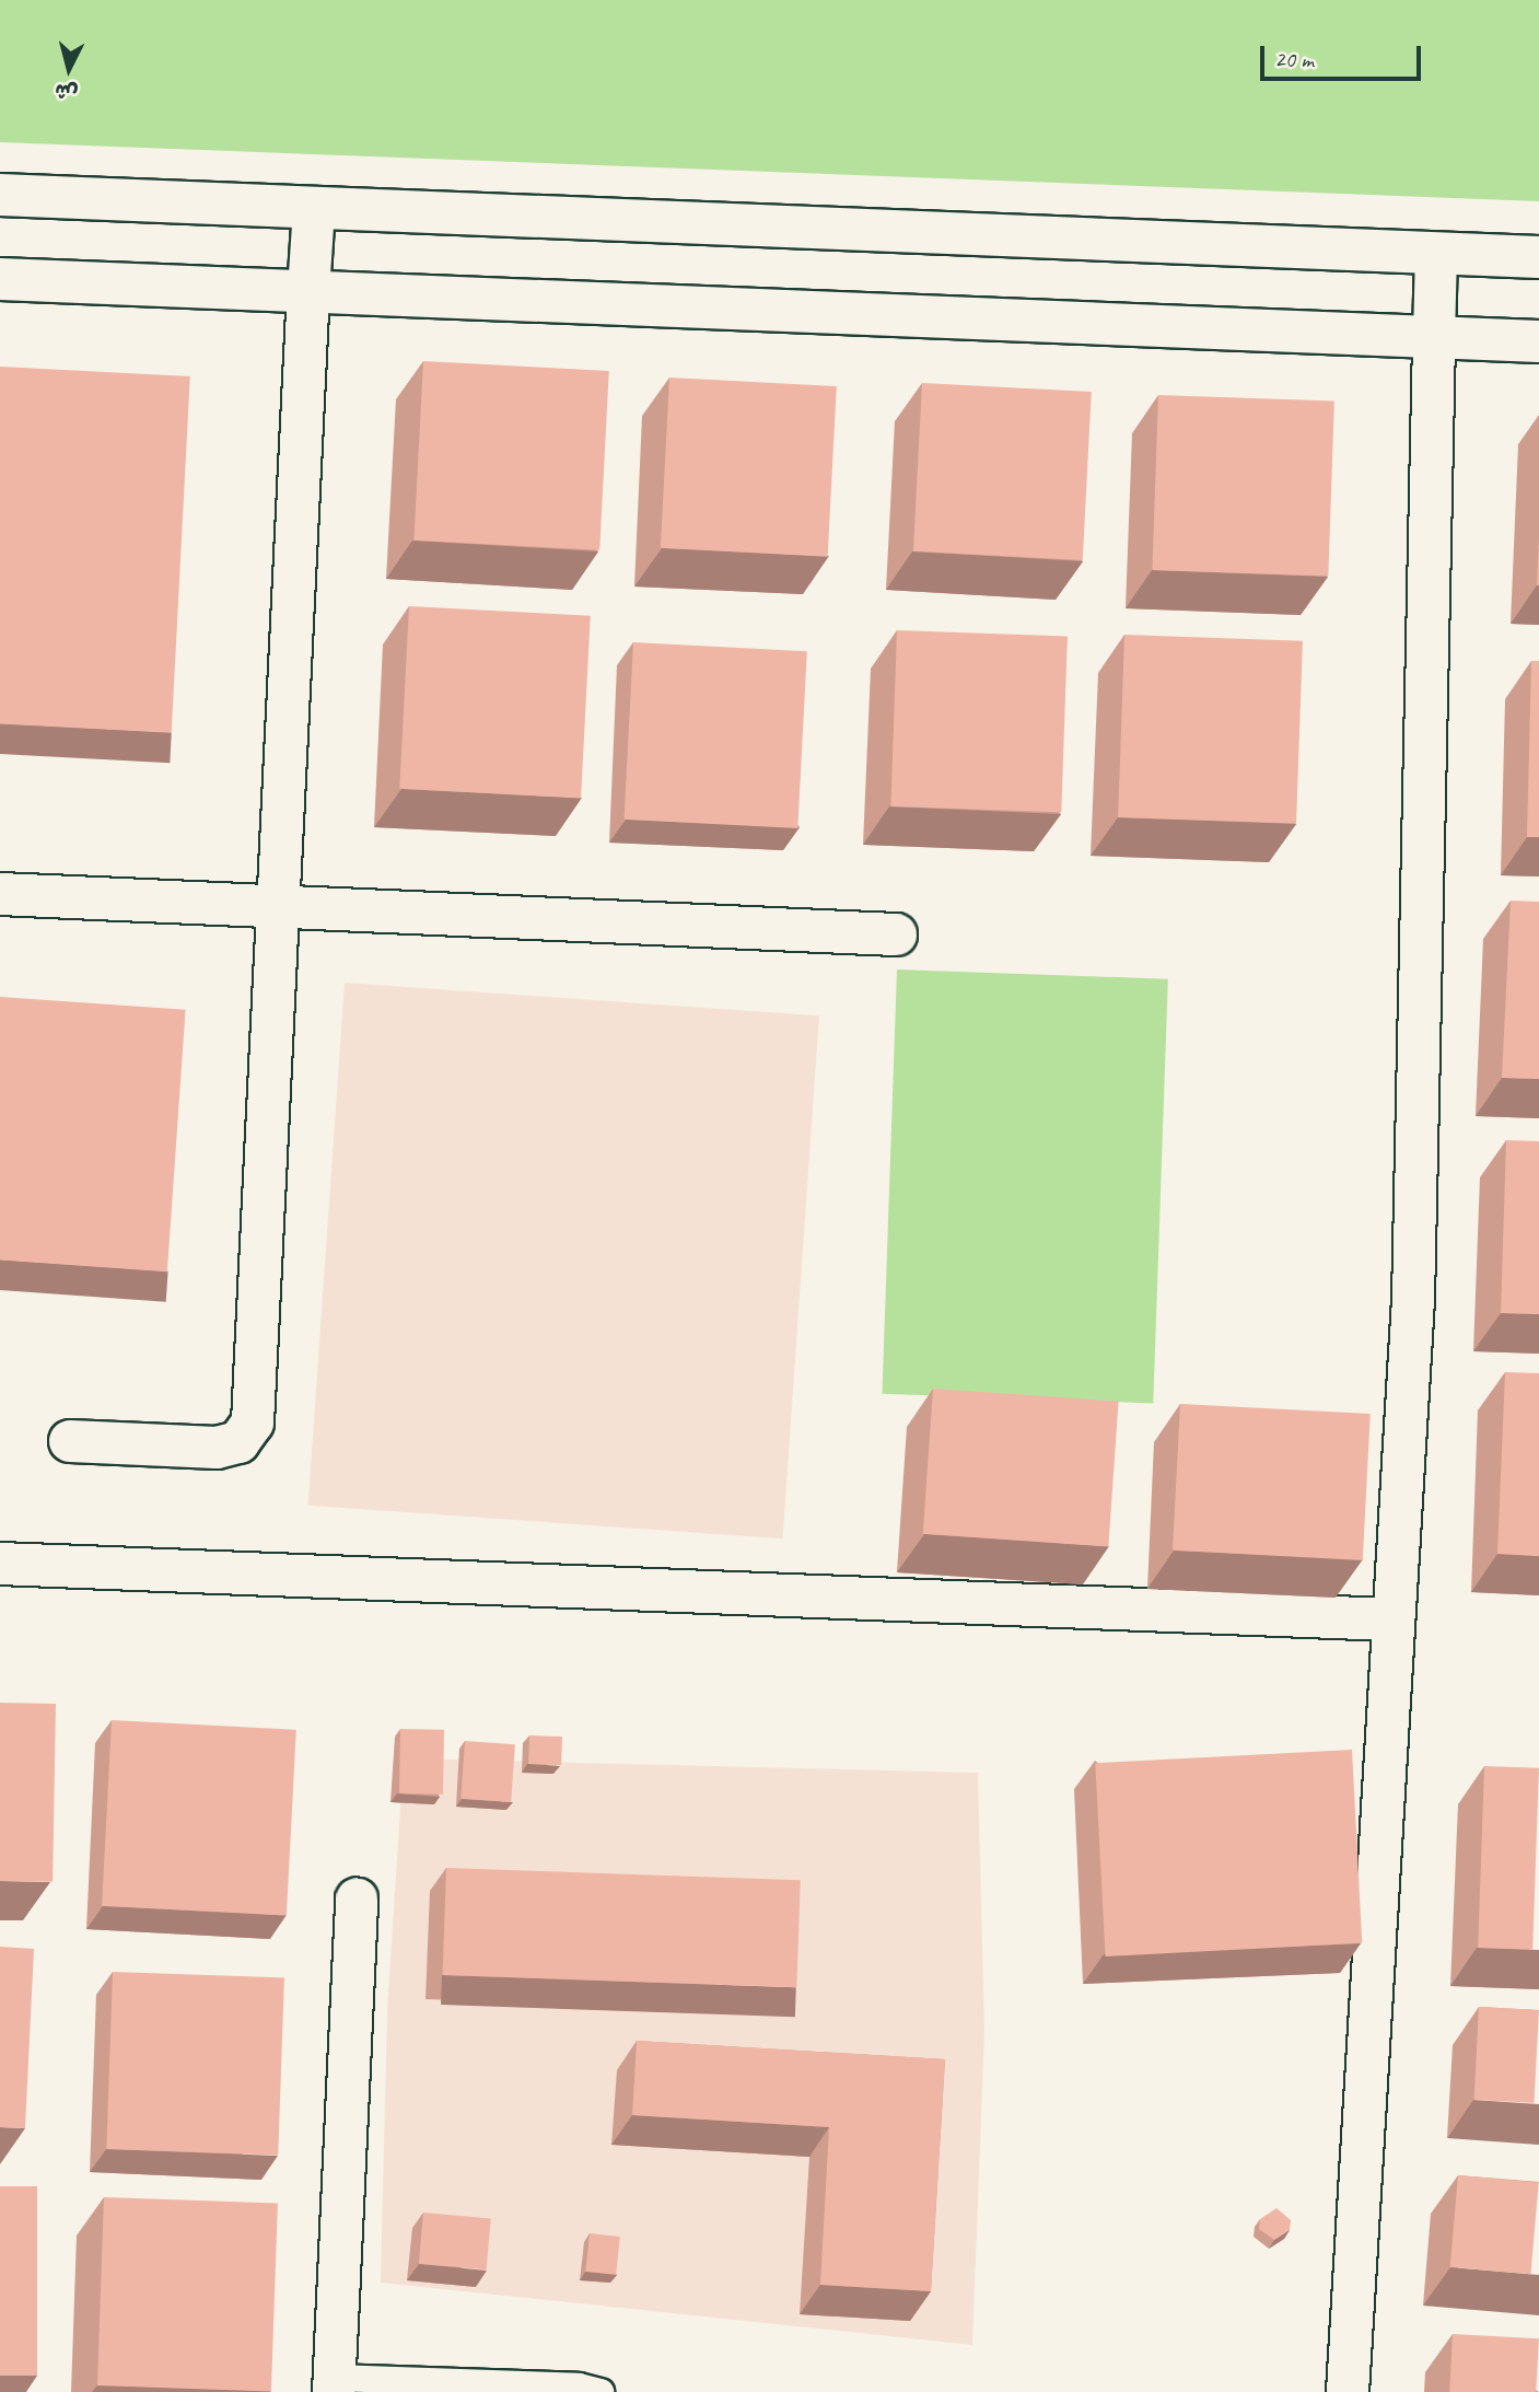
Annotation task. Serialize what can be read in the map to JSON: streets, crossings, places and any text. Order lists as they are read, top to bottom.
{
  "scale_bar": "20 m",
  "north": "bottom"
}
